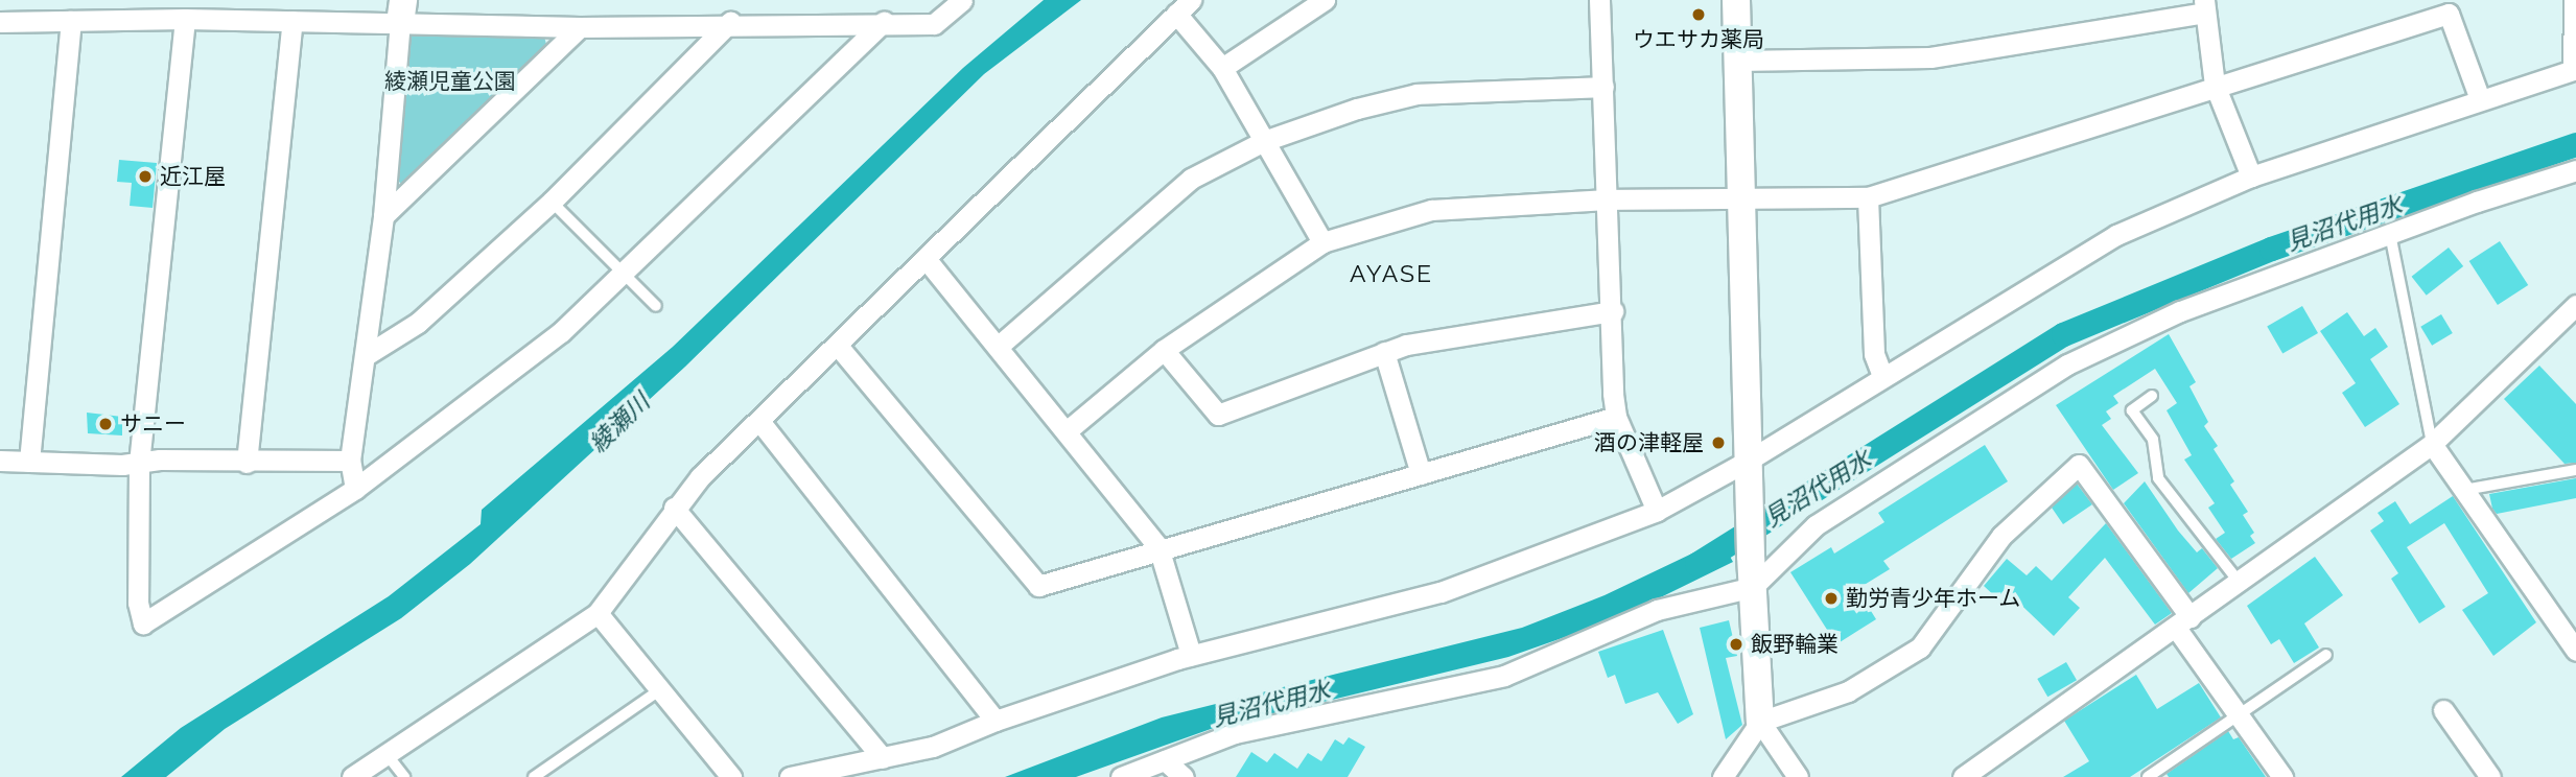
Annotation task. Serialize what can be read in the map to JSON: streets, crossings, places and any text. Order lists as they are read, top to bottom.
{
  "districts": ["AYASE"],
  "water": ["見沼代用水", "綾瀬川"],
  "parks": ["綾瀬児童公園"],
  "places": [
    "ウエサカ薬局",
    "近江屋",
    "サニー",
    "酒の津軽屋",
    "勤労青少年ホーム",
    "飯野輪業"
  ]
}
